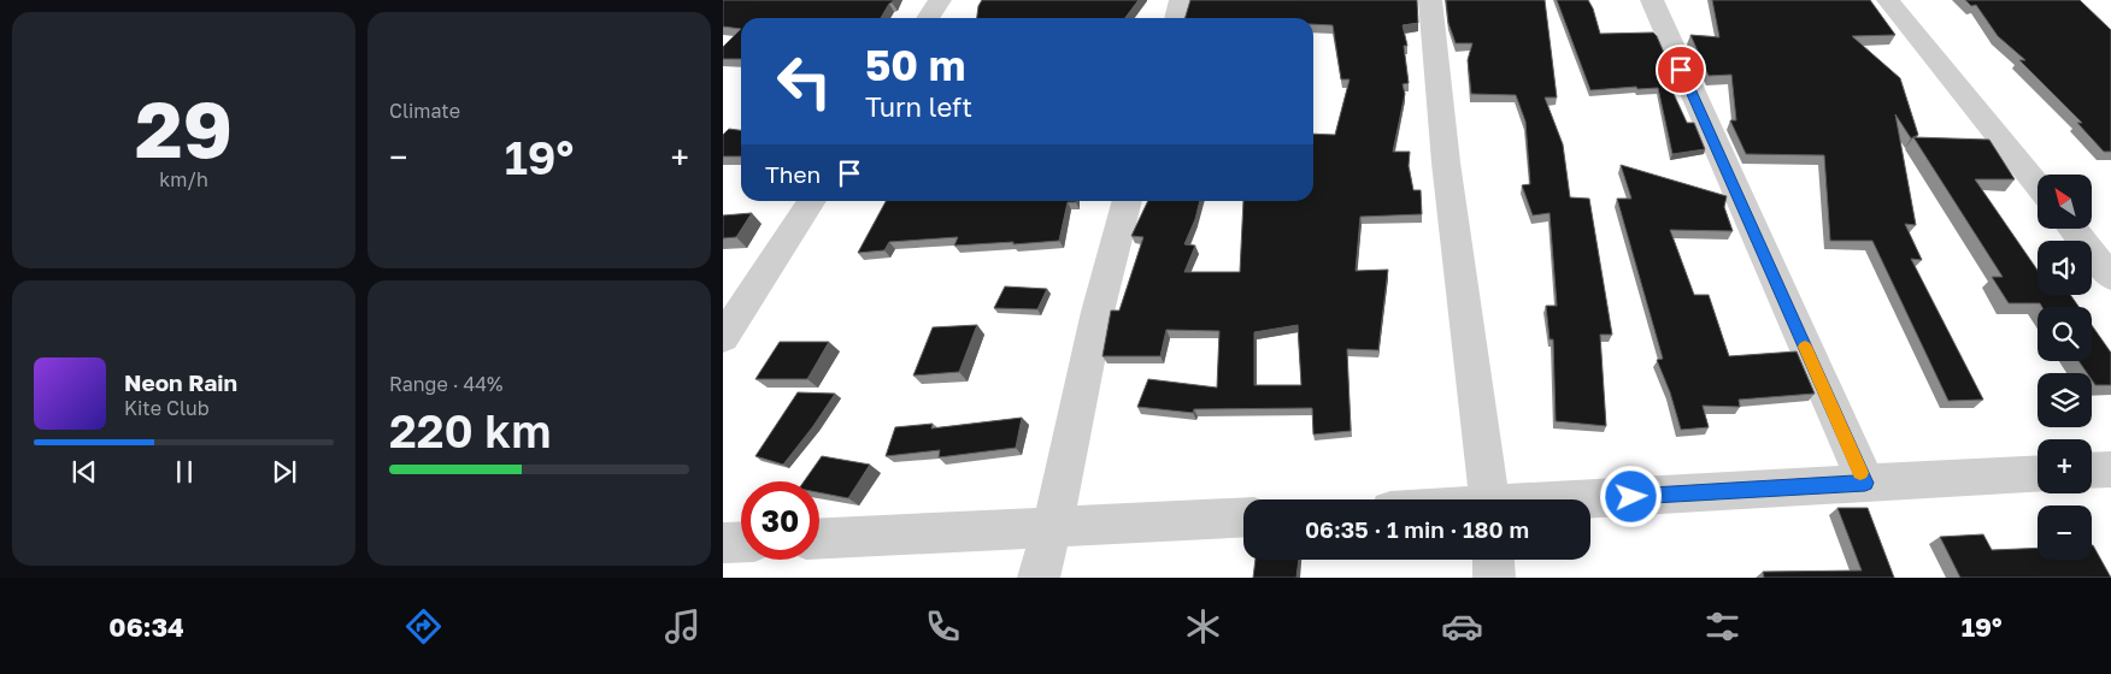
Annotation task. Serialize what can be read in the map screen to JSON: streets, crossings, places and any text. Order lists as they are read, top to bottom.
{
  "north": "top left",
  "page": {
    "tile": [
      ["29", "km/h"],
      "Climate",
      ["Range · 44%", "220 km"]
    ],
    "turn": ["50 m", "Turn left"],
    "heat": ["−", "19°", "+"],
    "then": "Then",
    "map_buttons": ["+", "−"],
    "song": ["Neon Rain", "Kite Club"],
    "limit": "30",
    "trip": "06:35 · 1 min · 180 m",
    "tabs": ["06:34", "19°"]
  }
}
